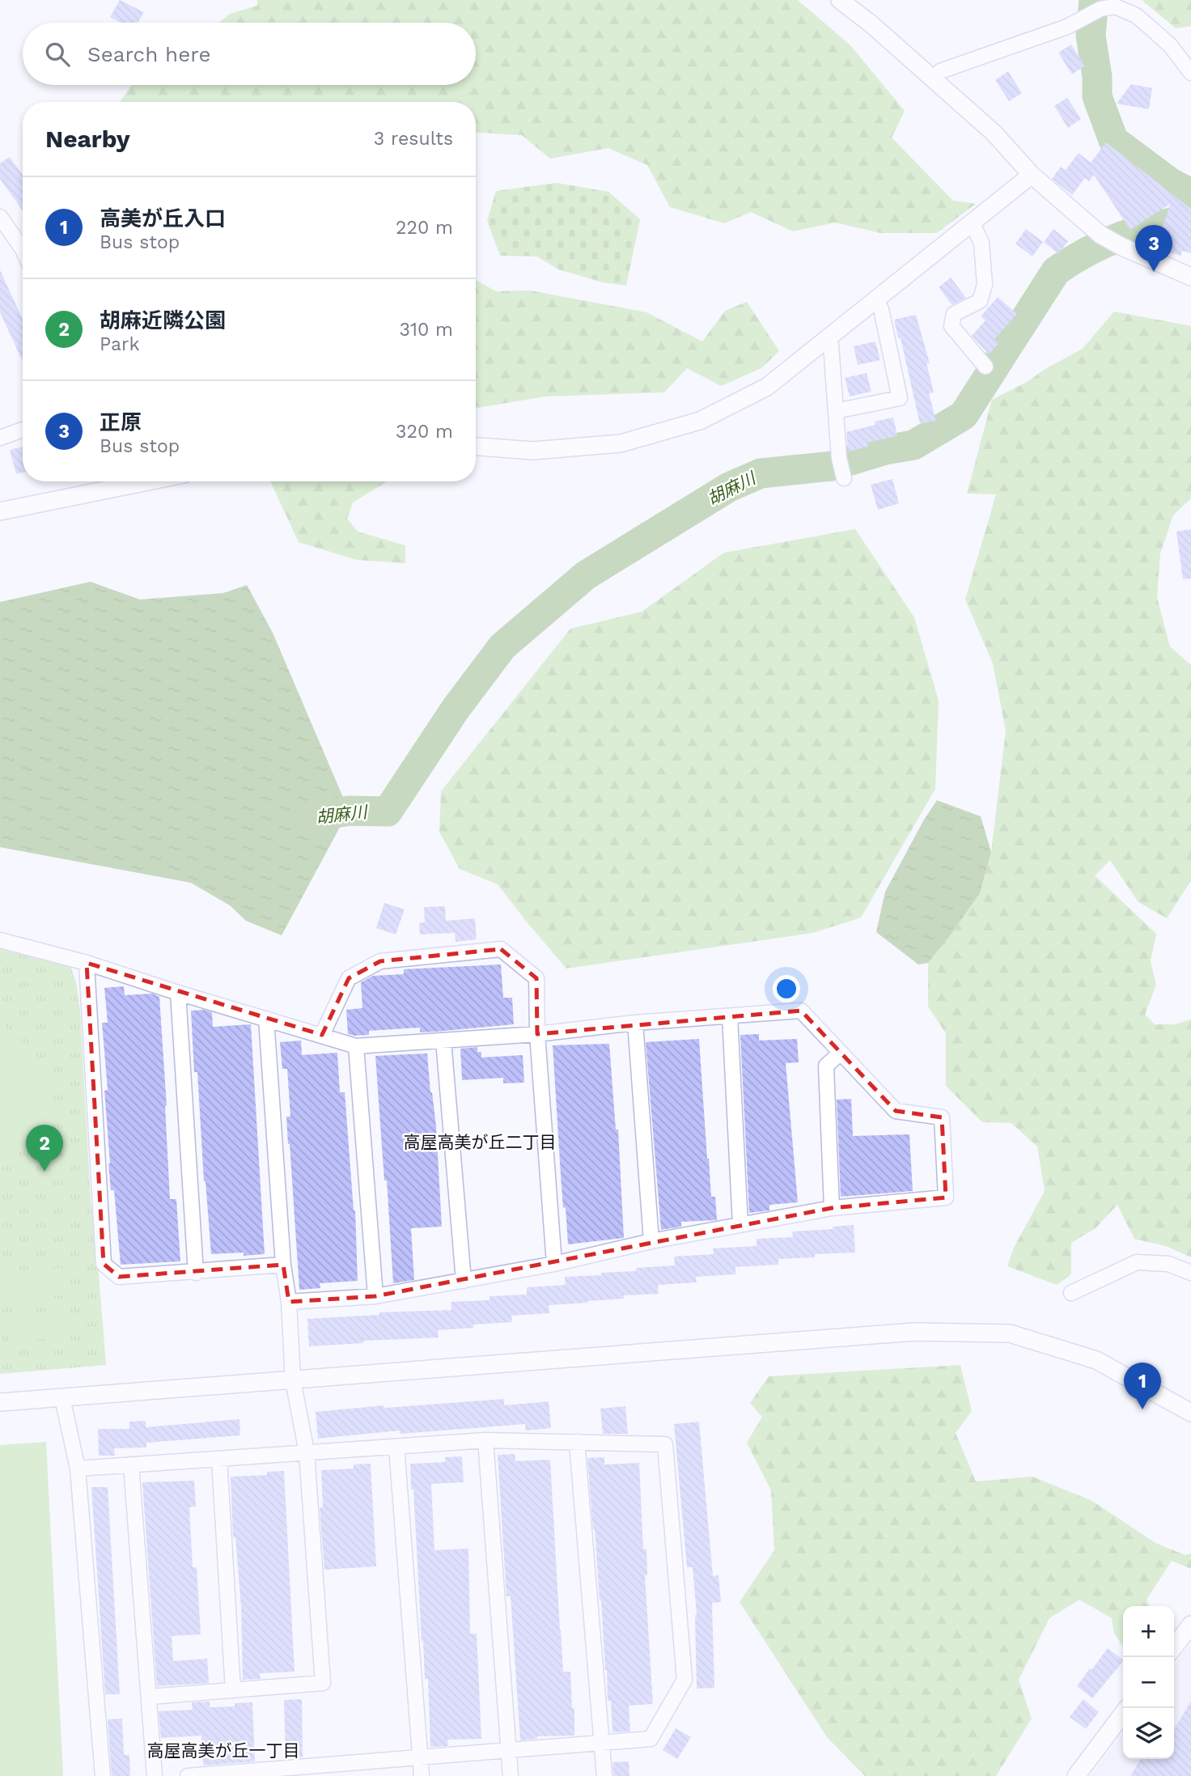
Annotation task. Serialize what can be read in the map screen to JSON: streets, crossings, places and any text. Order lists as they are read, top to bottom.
{
  "districts": ["高屋高美が丘二丁目", "高屋高美が丘一丁目"],
  "water": ["胡麻川"],
  "page": {
    "search": "Search here",
    "heading": ["Nearby", "3 results"],
    "list": [
      {
        "mark": "1",
        "name": "高美が丘入口",
        "note": "Bus stop",
        "value": "220 m"
      },
      {
        "mark": "2",
        "name": "胡麻近隣公園",
        "note": "Park",
        "value": "310 m"
      },
      {
        "mark": "3",
        "name": "正原",
        "note": "Bus stop",
        "value": "320 m"
      }
    ],
    "pins": ["3", "2", "1"],
    "map_buttons": ["+", "−"]
  }
}
